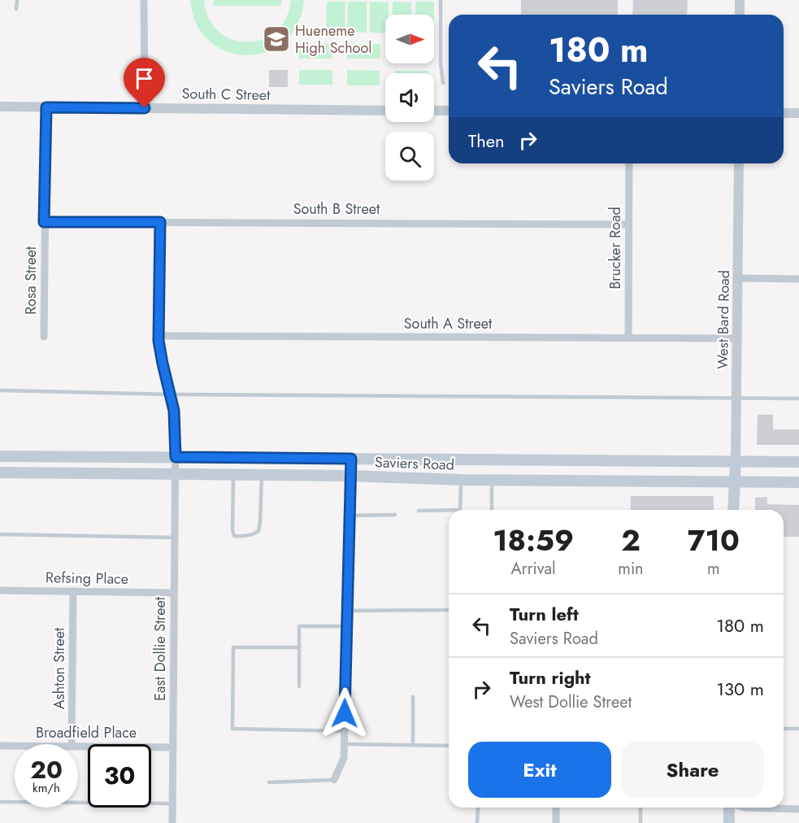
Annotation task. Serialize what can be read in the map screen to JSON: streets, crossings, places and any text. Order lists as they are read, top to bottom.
{
  "streets": {
    "main road": ["West Bard Road", "Saviers Road"],
    "street": [
      "South C Street",
      "South B Street",
      "Brucker Road",
      "Rosa Street",
      "South A Street",
      "Refsing Place",
      "East Dollie Street",
      "Ashton Street",
      "Broadfield Place"
    ]
  },
  "crossings": [
    ["South C Street", "Rosa Street"],
    ["South B Street", "Brucker Road"],
    ["South B Street", "Rosa Street"],
    ["South B Street", "East Dollie Street"],
    ["Brucker Road", "South A Street"],
    ["West Bard Road", "South A Street"],
    ["West Bard Road", "Saviers Road"],
    ["South A Street", "East Dollie Street"],
    ["Saviers Road", "East Dollie Street"],
    ["Refsing Place", "East Dollie Street"],
    ["Refsing Place", "Ashton Street"],
    ["East Dollie Street", "Broadfield Place"]
  ],
  "places": {
    "school or university": ["Hueneme High School"]
  },
  "north": "right",
  "page": {
    "turn": ["180 m", "Saviers Road"],
    "then": "Then",
    "eta": [
      "18:59",
      "Arrival",
      "2",
      "min",
      "710",
      "m"
    ],
    "list": [
      {
        "name": "Turn left",
        "note": "Saviers Road",
        "value": "180 m"
      },
      {
        "name": "Turn right",
        "note": "West Dollie Street",
        "value": "130 m"
      }
    ],
    "buttons": ["Exit", "Share"],
    "speed": "20 km/h",
    "limit": "30"
  }
}
